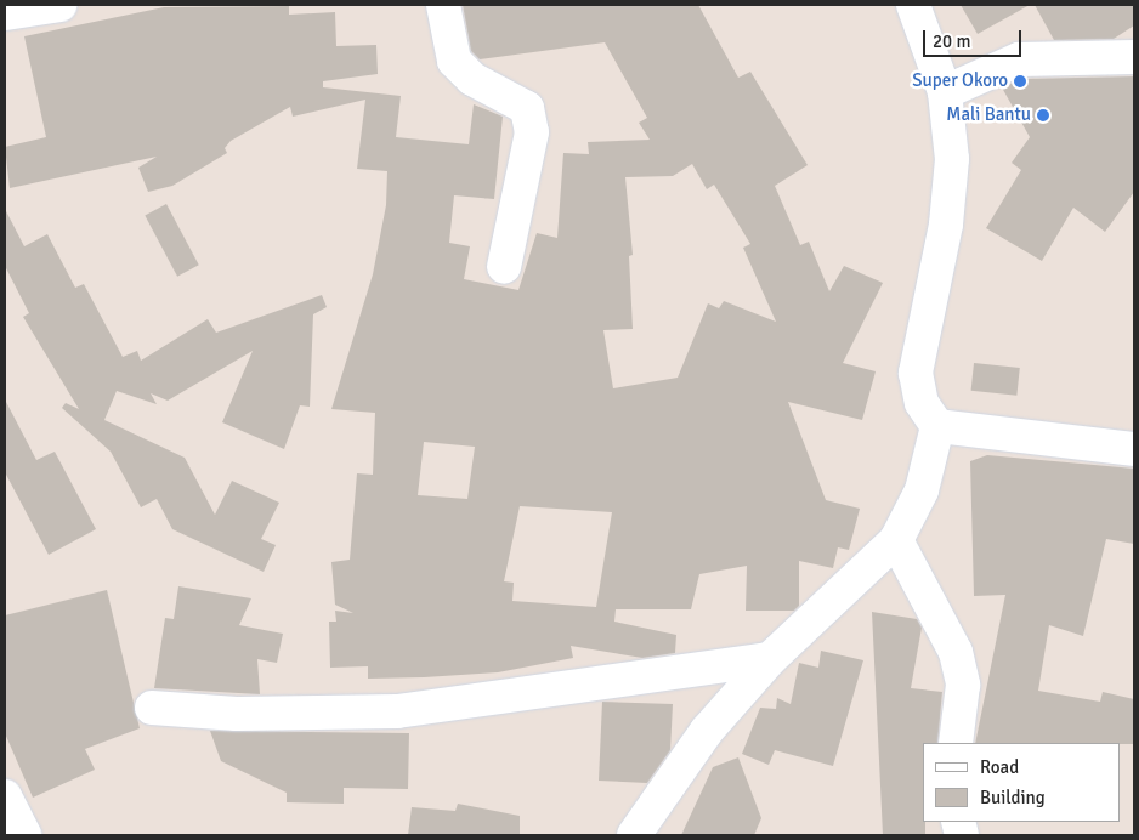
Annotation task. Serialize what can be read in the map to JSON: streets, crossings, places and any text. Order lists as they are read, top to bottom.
{
  "places": ["Super Okoro", "Mali Bantu"],
  "legend": ["Road", "Building"],
  "scale_bar": "20 m"
}
